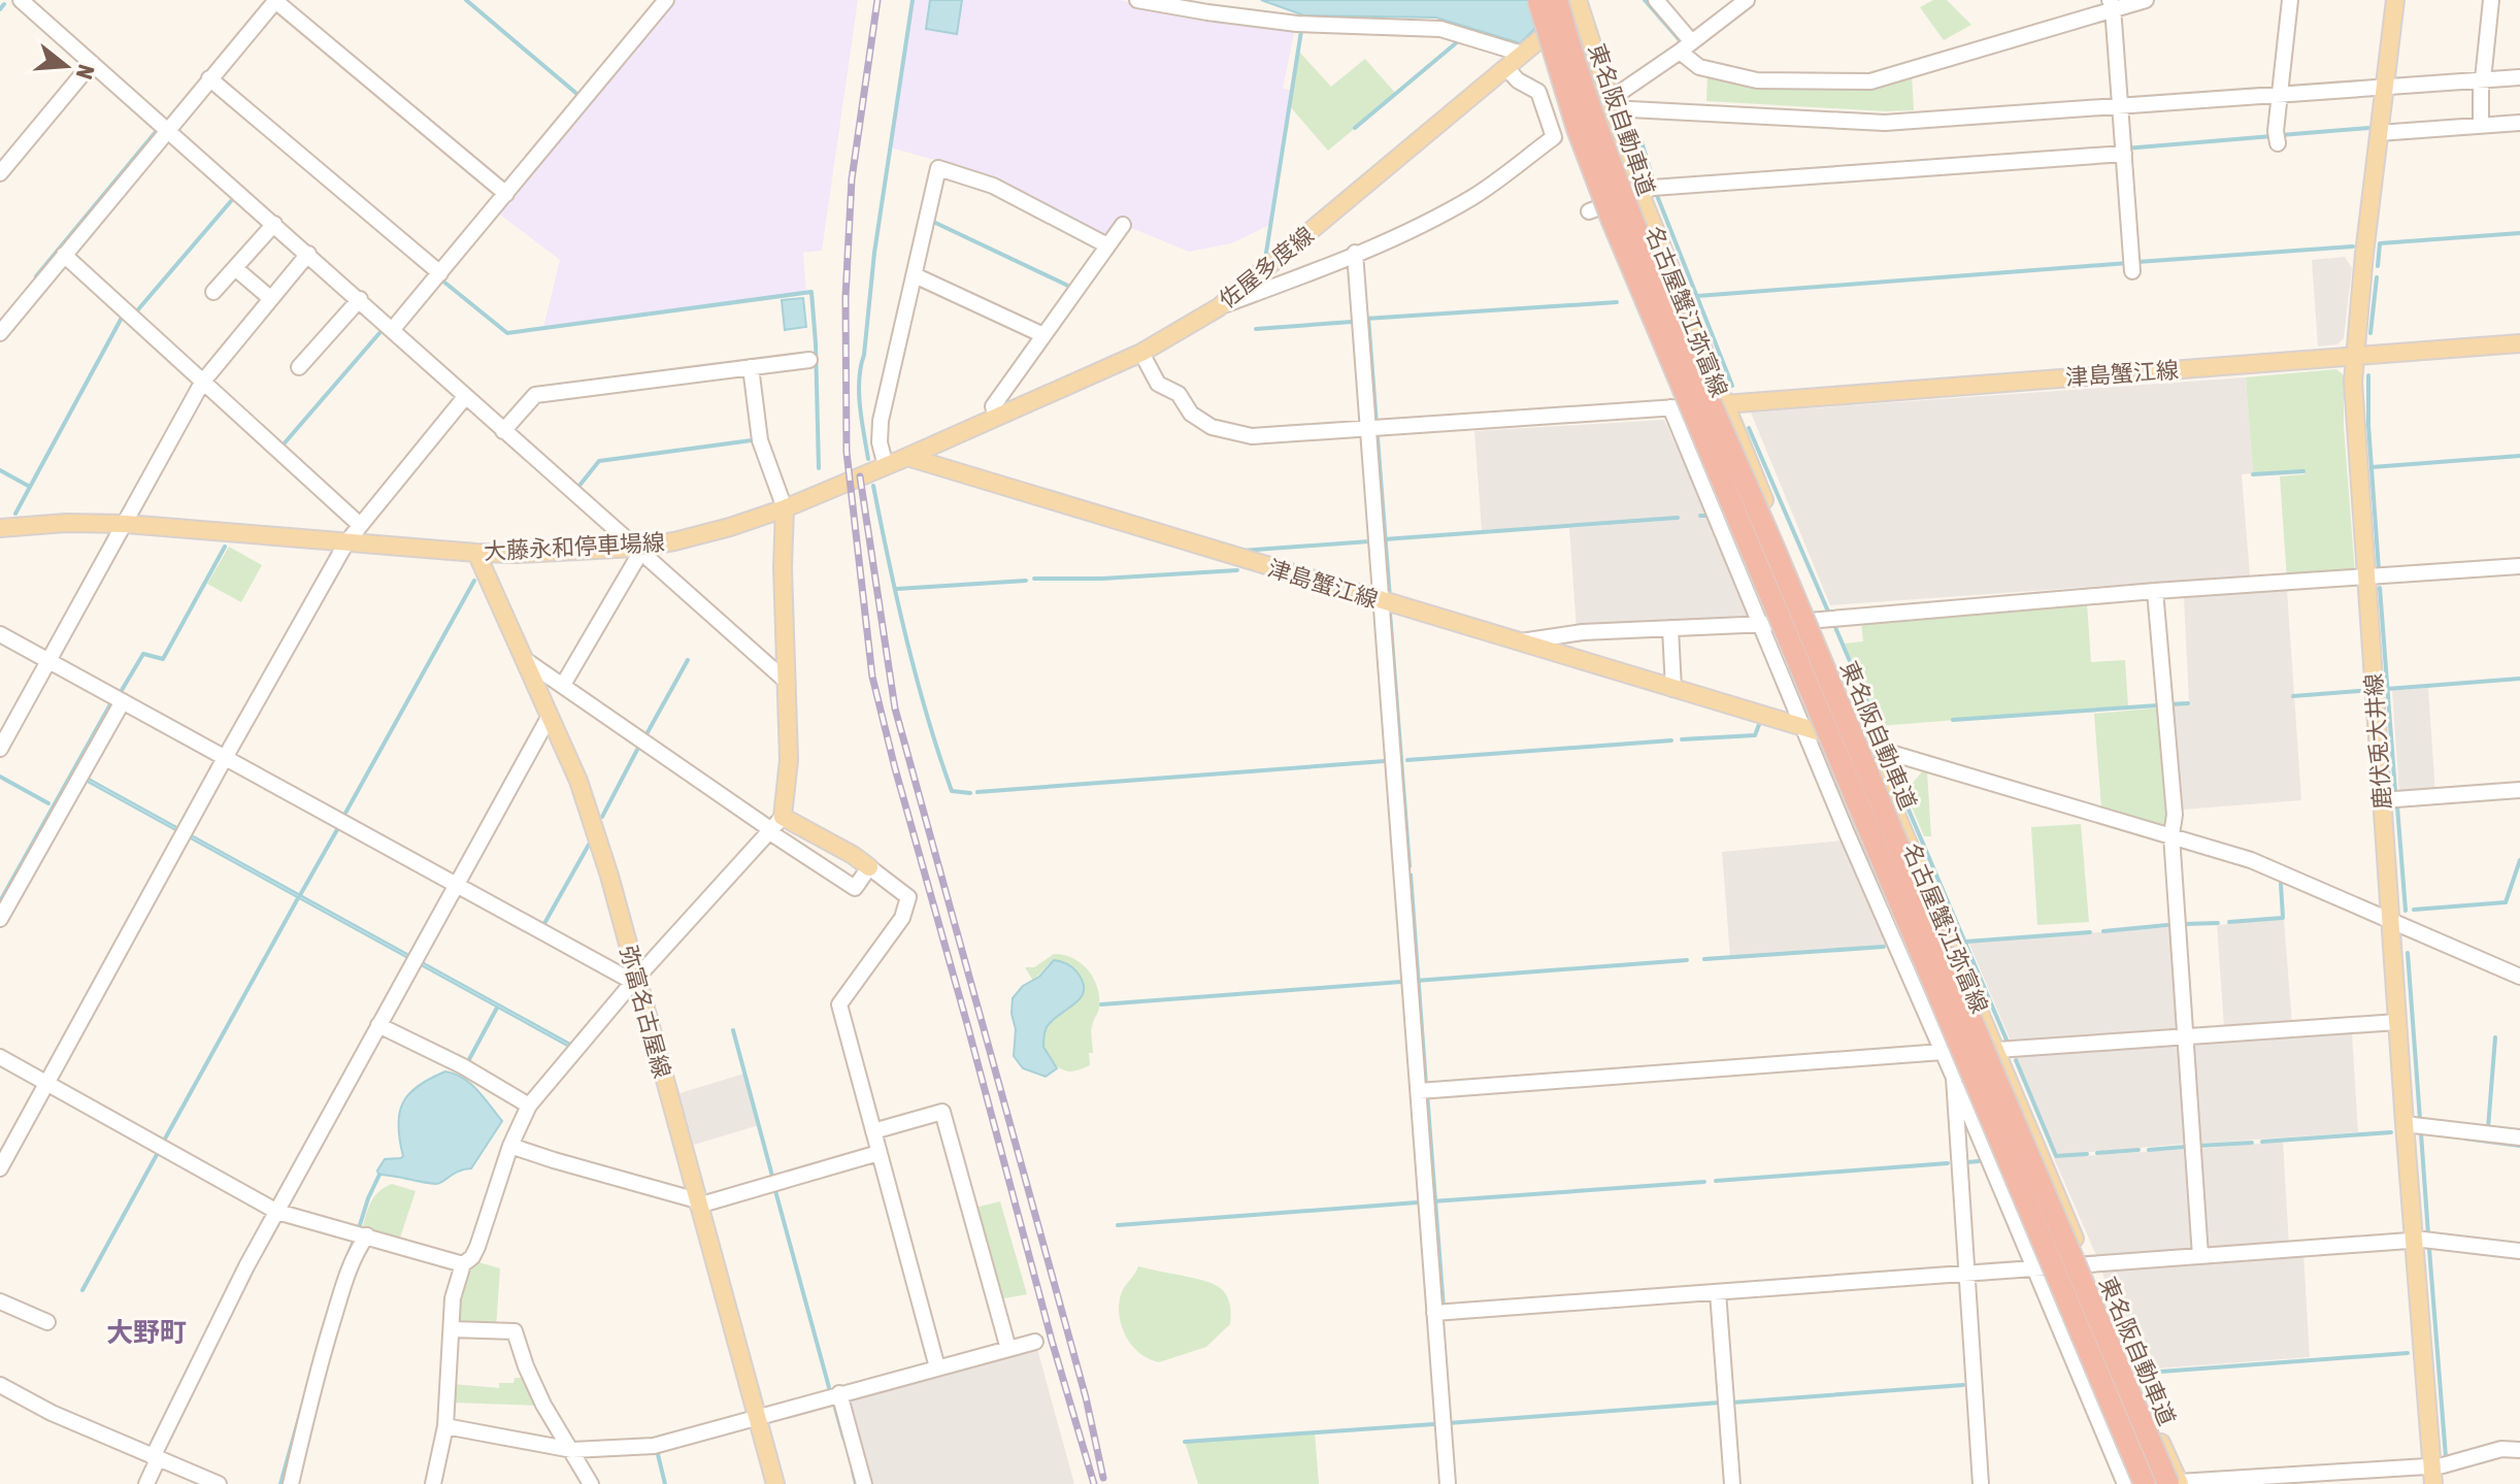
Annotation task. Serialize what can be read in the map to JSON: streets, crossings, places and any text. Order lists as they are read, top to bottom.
{
  "streets": {
    "highway": ["東名阪自動車道"],
    "main road": [
      "佐屋多度線",
      "名古屋蟹江弥富線",
      "津島蟹江線",
      "大藤永和停車場線",
      "鹿伏兎大井線",
      "弥富名古屋線"
    ]
  },
  "crossings": [
    ["東名阪自動車道", "名古屋蟹江弥富線"],
    ["佐屋多度線", "名古屋蟹江弥富線"],
    ["佐屋多度線", "津島蟹江線"],
    ["名古屋蟹江弥富線", "津島蟹江線"],
    ["津島蟹江線", "鹿伏兎大井線"],
    ["大藤永和停車場線", "弥富名古屋線"]
  ],
  "districts": ["大野町"],
  "north": "right"
}
